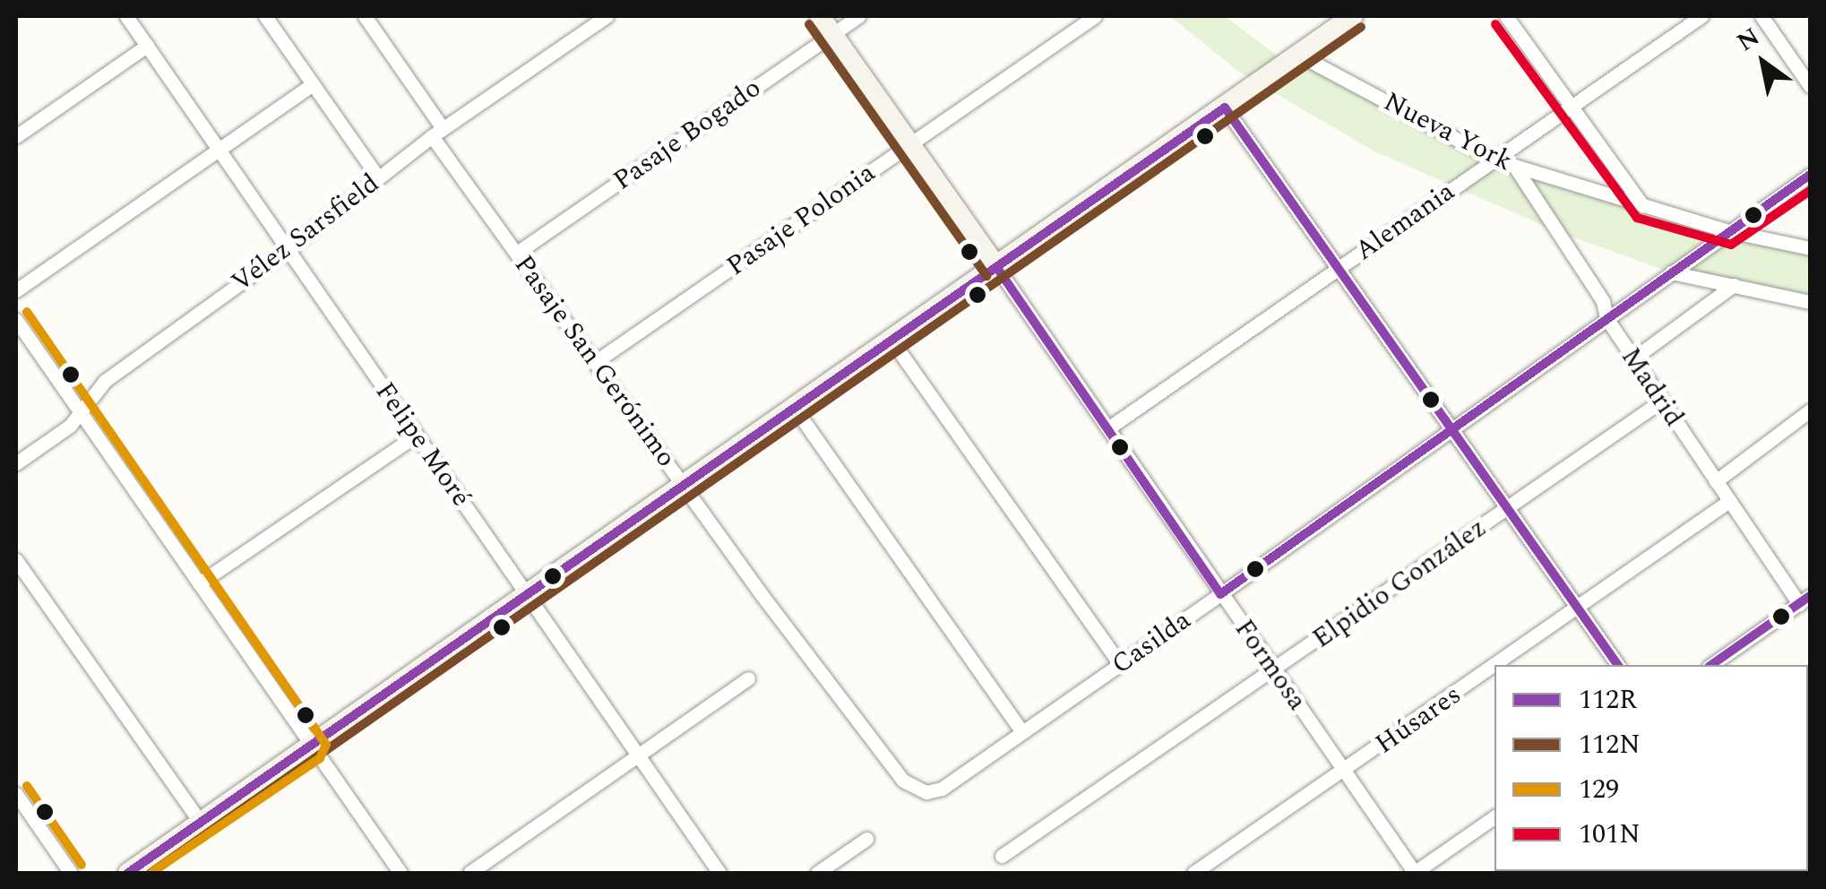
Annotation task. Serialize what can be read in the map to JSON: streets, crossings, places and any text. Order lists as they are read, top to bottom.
{
  "streets": {
    "main road": ["Formosa"],
    "street": [
      "Nueva York",
      "Pasaje Bogado",
      "Pasaje Polonia",
      "Alemania",
      "Vélez Sarsfield",
      "Pasaje San Gerónimo",
      "Madrid",
      "Felipe Moré",
      "Elpidio González",
      "Casilda",
      "Húsares"
    ]
  },
  "crossings": [
    ["Nueva York", "Alemania"],
    ["Nueva York", "Madrid"],
    ["Nueva York", "Casilda"],
    ["Pasaje Bogado", "Pasaje San Gerónimo"],
    ["Pasaje Bogado", "Formosa"],
    ["Pasaje Polonia", "Pasaje San Gerónimo"],
    ["Pasaje Polonia", "Formosa"],
    ["Alemania", "Formosa"],
    ["Vélez Sarsfield", "Pasaje San Gerónimo"],
    ["Vélez Sarsfield", "Felipe Moré"],
    ["Pasaje San Gerónimo", "Casilda"],
    ["Madrid", "Elpidio González"],
    ["Madrid", "Casilda"],
    ["Madrid", "Húsares"],
    ["Elpidio González", "Formosa"],
    ["Casilda", "Formosa"],
    ["Formosa", "Húsares"]
  ],
  "lines": [
    "transit line 112N",
    "transit line 101N",
    "transit line 112R",
    "transit line 129"
  ],
  "legend": [
    "112R",
    "112N",
    "129",
    "101N"
  ],
  "north": "top left"
}
